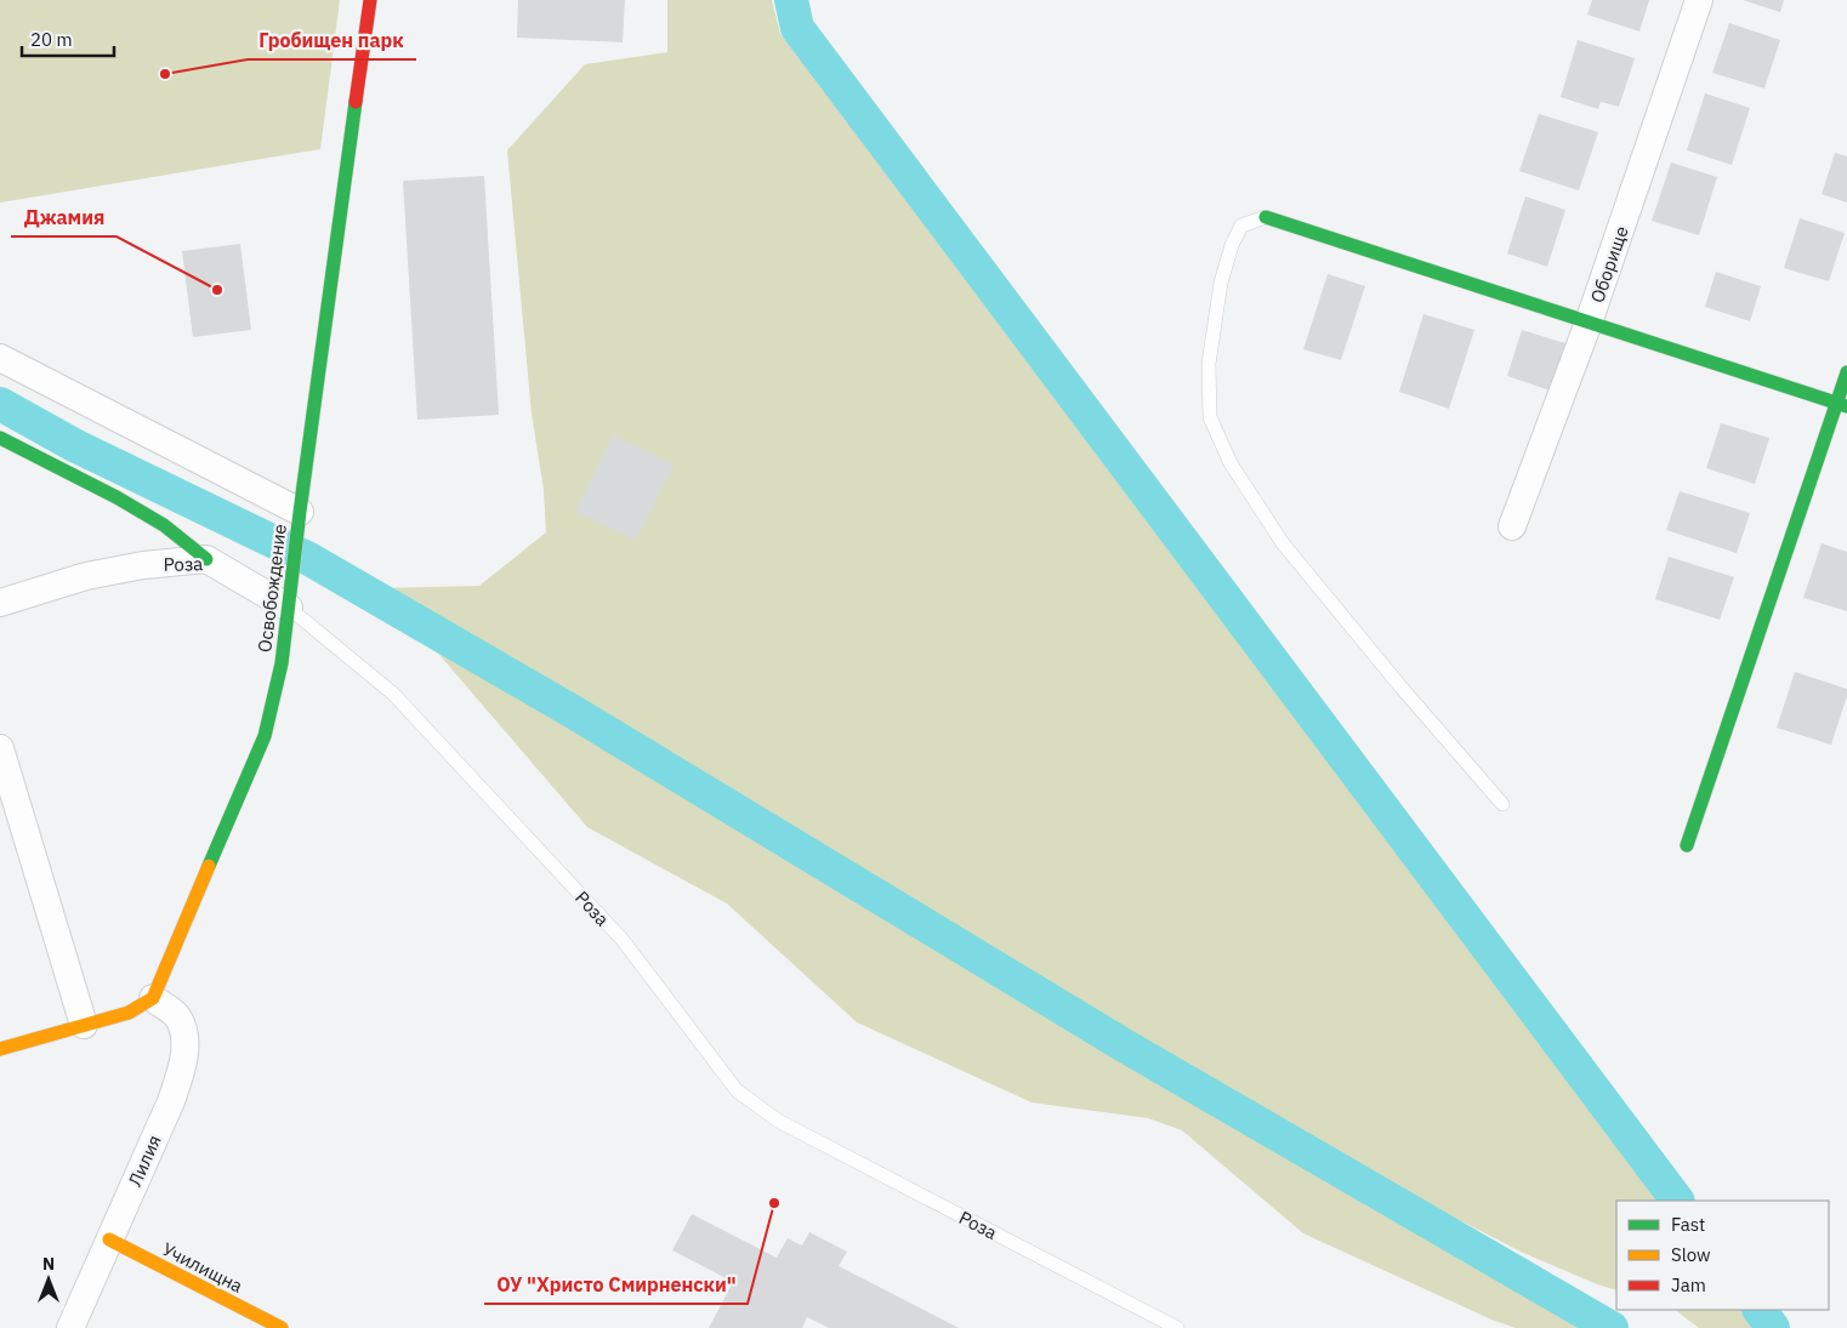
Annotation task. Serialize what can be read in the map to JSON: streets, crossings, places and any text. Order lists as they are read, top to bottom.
{
  "streets": {
    "street": [
      "Оборище",
      "Роза",
      "Освобождение",
      "Лилия",
      "Училищна"
    ]
  },
  "crossings": [
    ["Роза", "Освобождение"],
    ["Освобождение", "Лилия"],
    ["Лилия", "Училищна"]
  ],
  "places": ["Гробищен парк", "Джамия", "ОУ \"Христо Смирненски\""],
  "legend": ["Fast", "Slow", "Jam"],
  "scale_bar": "20 m",
  "north": "top"
}
